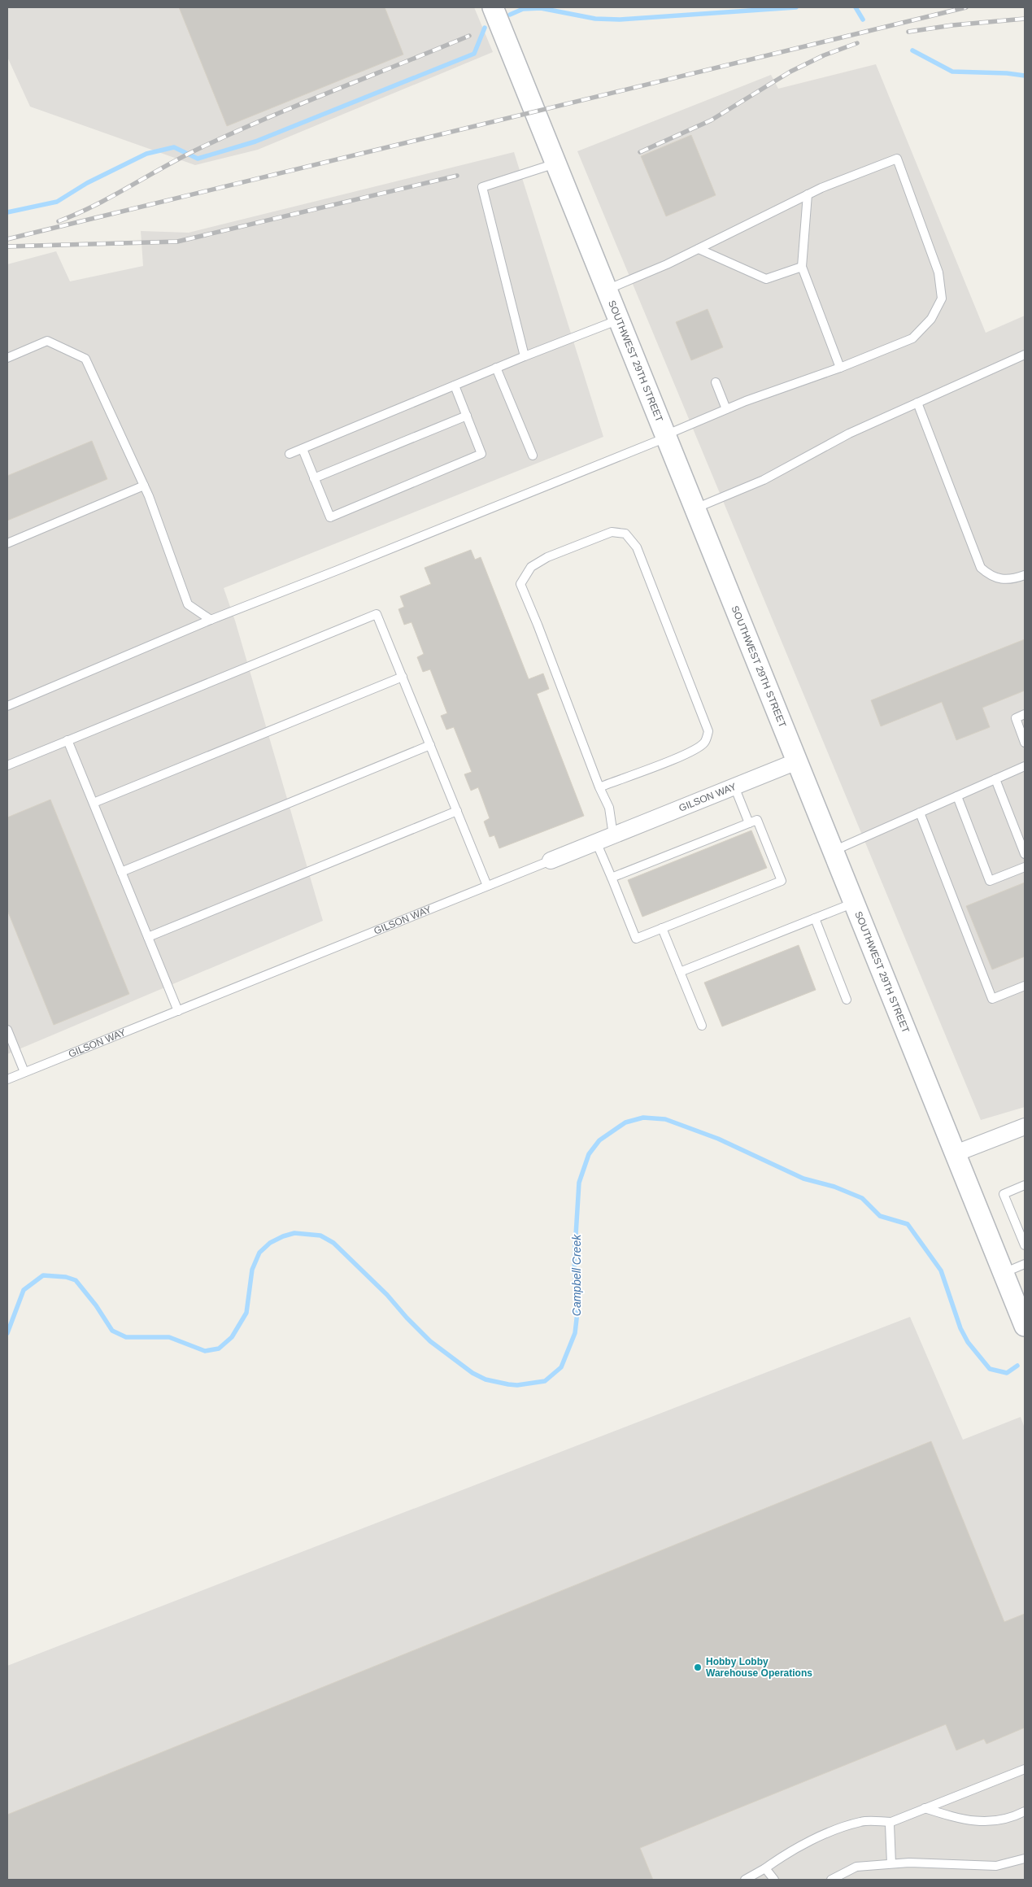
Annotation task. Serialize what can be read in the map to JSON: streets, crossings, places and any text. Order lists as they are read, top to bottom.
{
  "streets": {
    "street": ["SOUTHWEST 29TH STREET", "GILSON WAY"]
  },
  "crossings": [
    ["SOUTHWEST 29TH STREET", "GILSON WAY"]
  ],
  "water": ["Campbell Creek"],
  "places": ["Hobby Lobby Warehouse Operations"]
}
